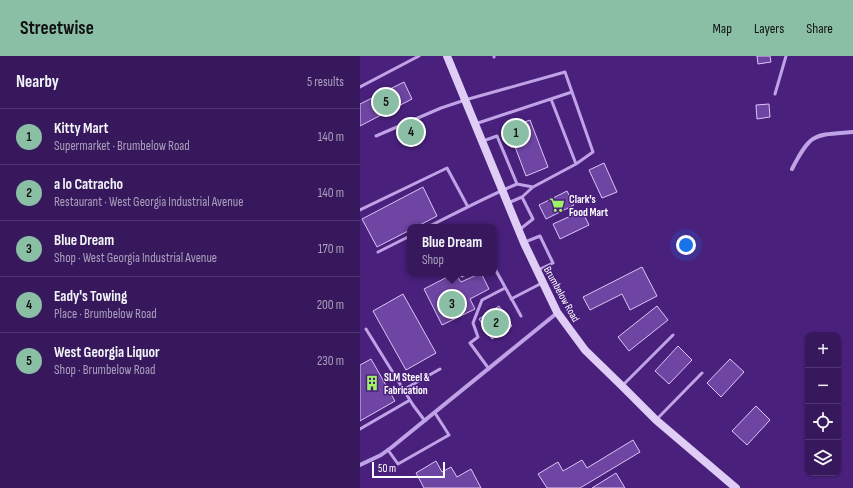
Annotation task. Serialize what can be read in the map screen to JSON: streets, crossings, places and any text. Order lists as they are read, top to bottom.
{
  "streets": {
    "street": ["Brumbelow Road"]
  },
  "places": {
    "supermarket": ["Clark's Food Mart"],
    "building": ["SLM Steel & Fabrication"]
  },
  "scale_bar": "50 m",
  "page": {
    "header": "Streetwise",
    "nav": ["Map", "Layers", "Share"],
    "heading": ["Nearby", "5 results"],
    "pins": [
      "5",
      "4",
      "1",
      "3",
      "2"
    ],
    "list": [
      {
        "mark": "1",
        "name": "Kitty Mart",
        "note": "Supermarket · Brumbelow Road",
        "value": "140 m"
      },
      {
        "mark": "2",
        "name": "a lo Catracho",
        "note": "Restaurant · West Georgia Industrial Avenue",
        "value": "140 m"
      },
      {
        "mark": "3",
        "name": "Blue Dream",
        "note": "Shop · West Georgia Industrial Avenue",
        "value": "170 m"
      },
      {
        "mark": "4",
        "name": "Eady's Towing",
        "note": "Place · Brumbelow Road",
        "value": "200 m"
      },
      {
        "mark": "5",
        "name": "West Georgia Liquor",
        "note": "Shop · Brumbelow Road",
        "value": "230 m"
      }
    ],
    "popup": ["Blue Dream", "Shop"],
    "map_buttons": ["+", "−"],
    "scale": "50 m"
  }
}
